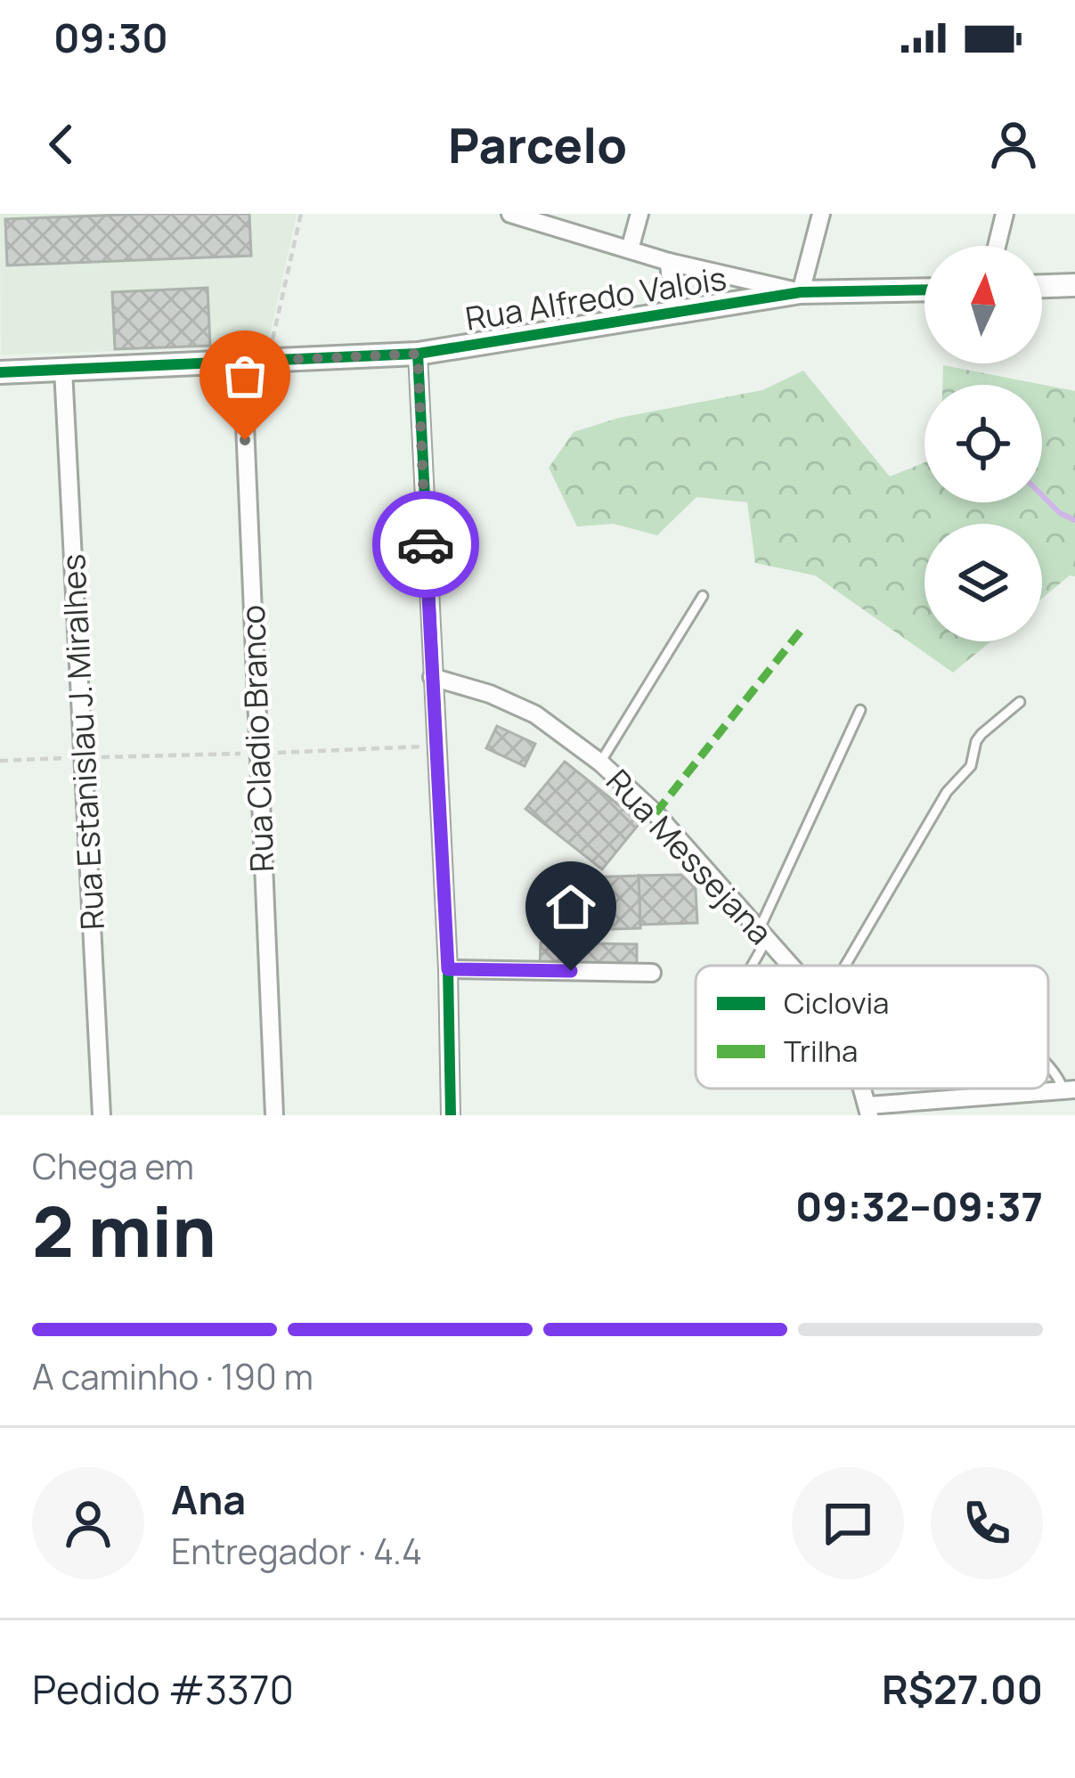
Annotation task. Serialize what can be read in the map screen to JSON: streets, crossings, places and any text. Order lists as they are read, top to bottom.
{
  "streets": {
    "street": [
      "Rua Alfredo Valois",
      "Rua Cladio Branco",
      "Rua Estanislau J. Miralhes",
      "Rua Messejana"
    ]
  },
  "crossings": [
    ["Rua Alfredo Valois", "Rua Cladio Branco"],
    ["Rua Alfredo Valois", "Rua Estanislau J. Miralhes"]
  ],
  "legend": ["Ciclovia", "Trilha"],
  "north": "top",
  "page": {
    "status": "09:30",
    "header": "Parcelo",
    "heading": ["2 min", "Chega em", "09:32–09:37"],
    "panel": [
      "Ana",
      "Entregador · 4.4",
      "Pedido #3370",
      "R$27.00"
    ],
    "bar": "A caminho · 190 m"
  }
}
